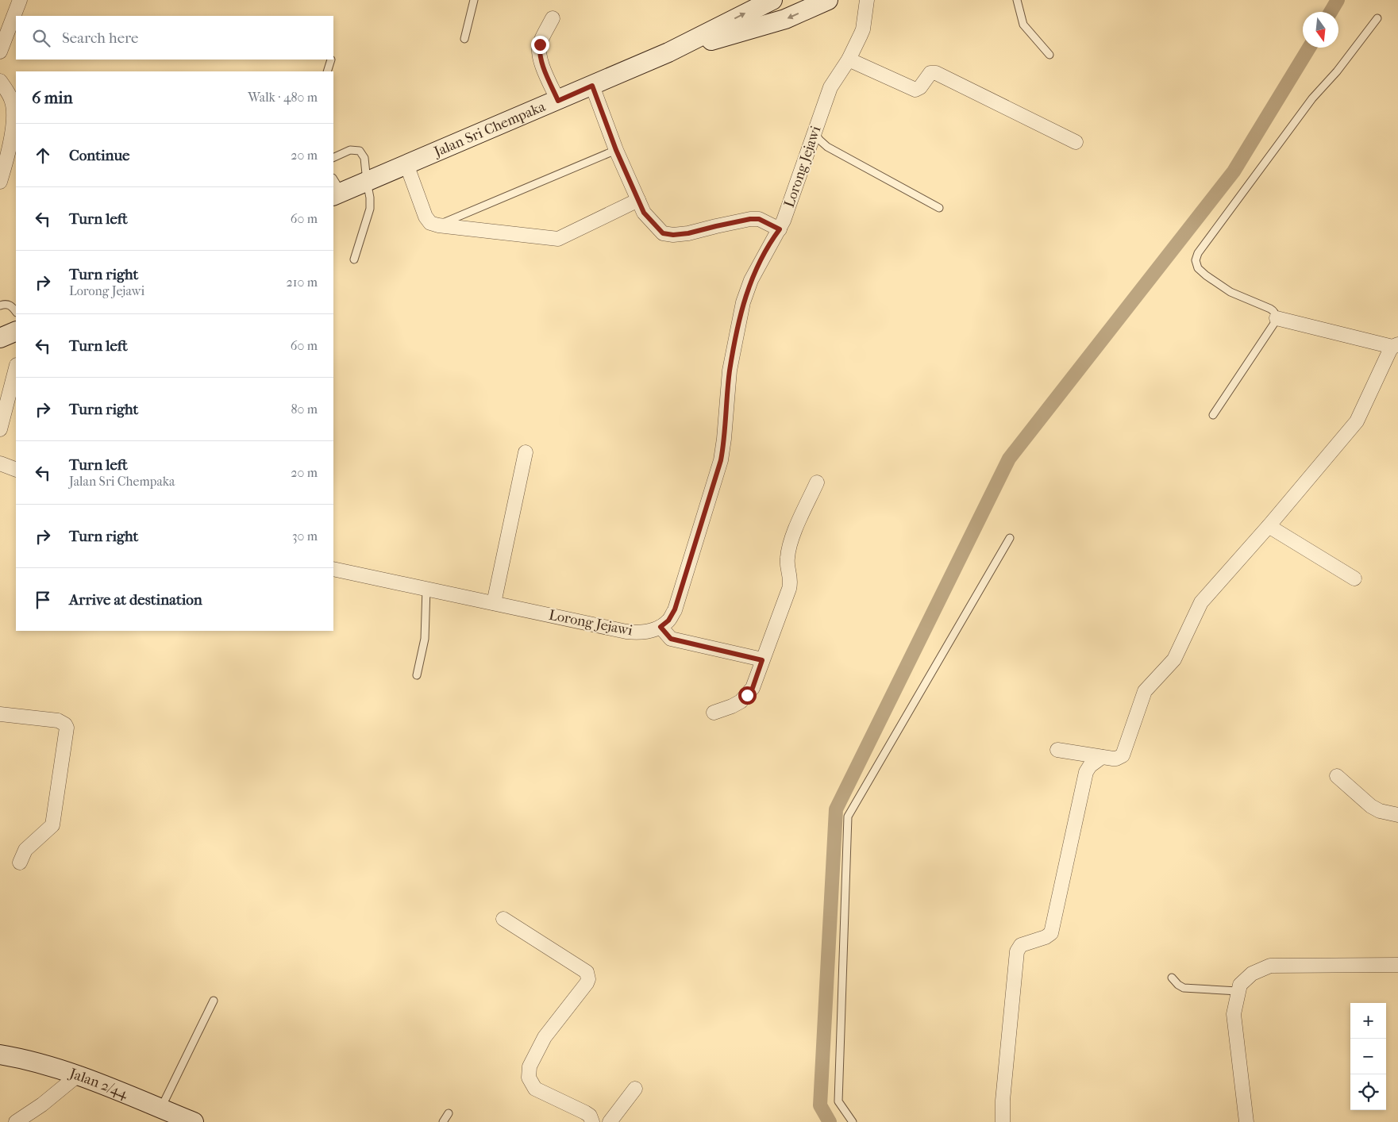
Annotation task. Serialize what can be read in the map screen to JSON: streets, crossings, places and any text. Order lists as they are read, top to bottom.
{
  "streets": {
    "main road": ["Jalan Sri Chempaka", "Jalan 2/44"],
    "street": ["Lorong Jejawi"]
  },
  "north": "bottom",
  "page": {
    "search": "Search here",
    "heading": ["6 min", "Walk · 480 m"],
    "list": [
      ["Continue", "20 m"],
      ["Turn left", "60 m"],
      ["Turn right", "Lorong Jejawi", "210 m"],
      ["Turn left", "60 m"],
      ["Turn right", "80 m"],
      ["Turn left", "Jalan Sri Chempaka", "20 m"],
      ["Turn right", "30 m"],
      "Arrive at destination"
    ],
    "map_buttons": ["+", "−"]
  }
}
